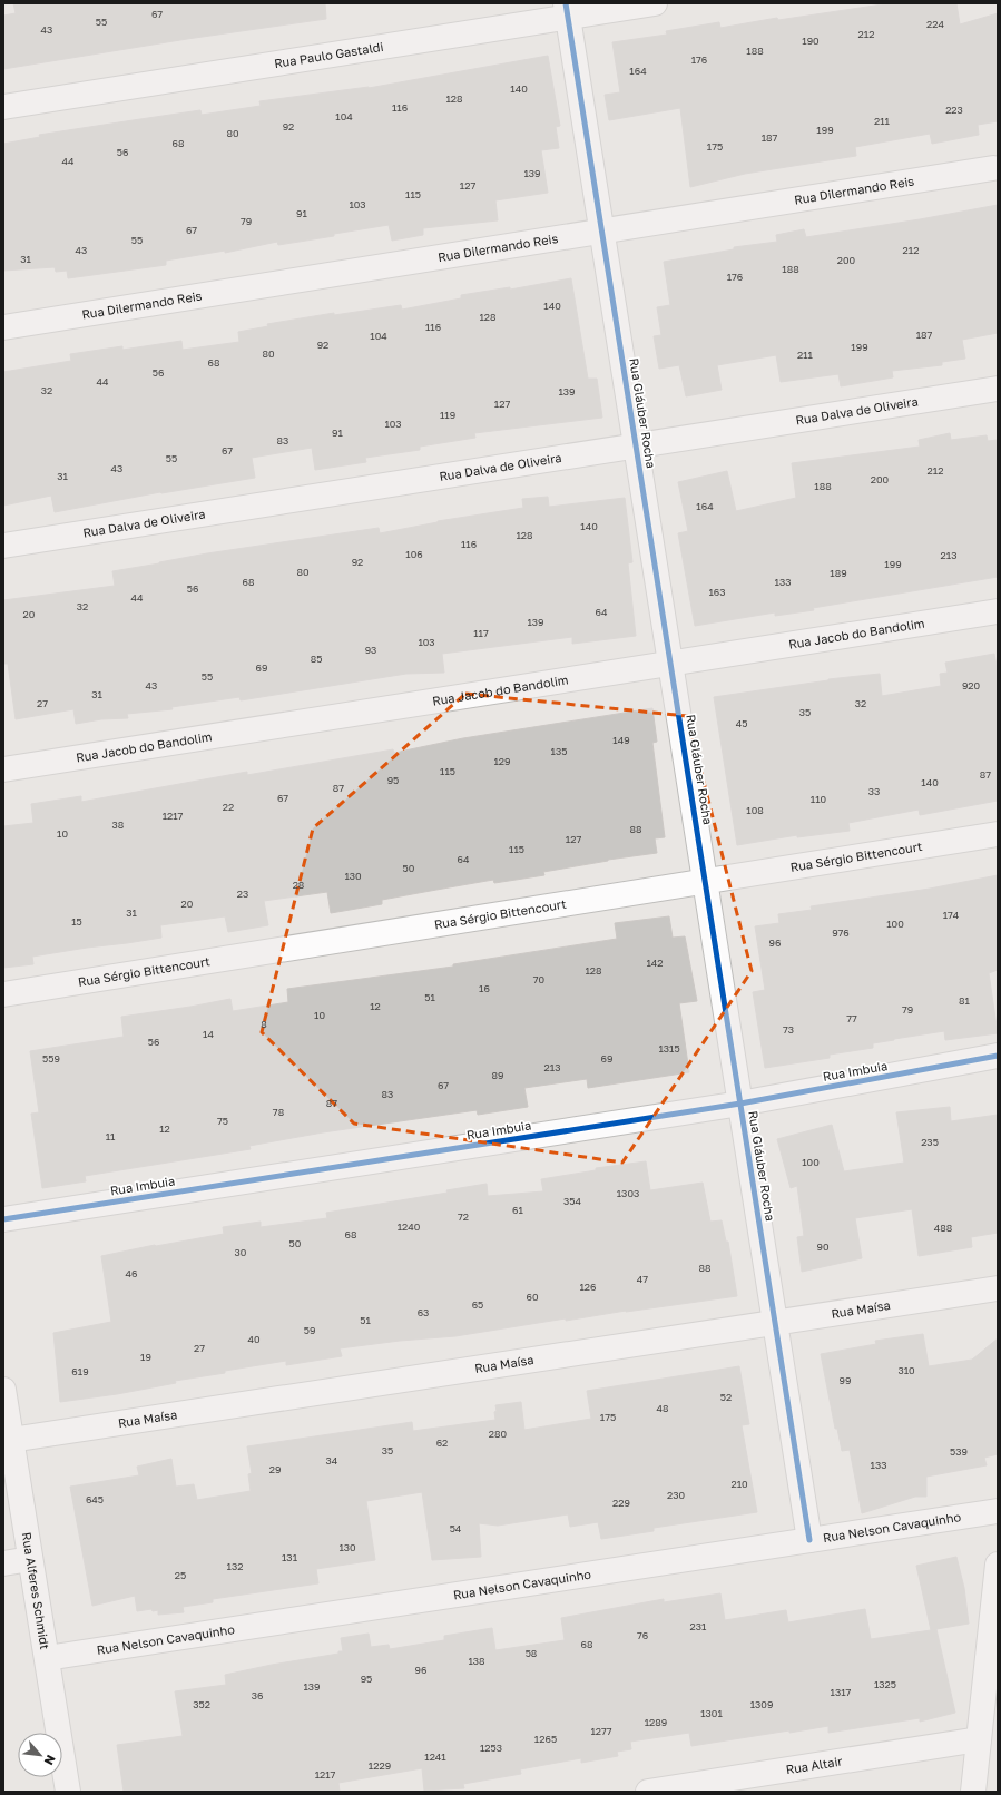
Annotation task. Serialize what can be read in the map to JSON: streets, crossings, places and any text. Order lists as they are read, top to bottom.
{
  "streets": {
    "street": [
      "Rua Paulo Gastaldi",
      "Rua Dilermando Reis",
      "Rua Dalva de Oliveira",
      "Rua Gláuber Rocha",
      "Rua Jacob do Bandolim",
      "Rua Sérgio Bittencourt",
      "Rua Imbuia",
      "Rua Maísa",
      "Rua Nelson Cavaquinho",
      "Rua Alferes Schmidt",
      "Rua Altair"
    ]
  },
  "crossings": [
    ["Rua Paulo Gastaldi", "Rua Gláuber Rocha"],
    ["Rua Dilermando Reis", "Rua Gláuber Rocha"],
    ["Rua Dalva de Oliveira", "Rua Gláuber Rocha"],
    ["Rua Gláuber Rocha", "Rua Jacob do Bandolim"],
    ["Rua Gláuber Rocha", "Rua Sérgio Bittencourt"],
    ["Rua Gláuber Rocha", "Rua Imbuia"],
    ["Rua Gláuber Rocha", "Rua Maísa"],
    ["Rua Gláuber Rocha", "Rua Nelson Cavaquinho"],
    ["Rua Maísa", "Rua Alferes Schmidt"],
    ["Rua Nelson Cavaquinho", "Rua Alferes Schmidt"]
  ],
  "house_numbers": [
    "67",
    "55",
    "224",
    "43",
    "212",
    "190",
    "188",
    "176",
    "164",
    "140",
    "128",
    "116",
    "223",
    "104",
    "211",
    "92",
    "199",
    "80",
    "187",
    "68",
    "175",
    "56",
    "44",
    "139",
    "127",
    "115",
    "103",
    "91",
    "79",
    "67",
    "55",
    "43",
    "212",
    "31",
    "200",
    "188",
    "176",
    "140",
    "128",
    "116",
    "187",
    "104",
    "92",
    "199",
    "80",
    "211",
    "68",
    "56",
    "44",
    "32",
    "139",
    "127",
    "119",
    "103",
    "91",
    "83",
    "67",
    "55",
    "43",
    "212",
    "31",
    "200",
    "188",
    "164",
    "140",
    "128",
    "116",
    "106",
    "213",
    "92",
    "199",
    "80",
    "189",
    "68",
    "133",
    "56",
    "163",
    "44",
    "32",
    "64",
    "20",
    "139",
    "117",
    "103",
    "93",
    "85",
    "69",
    "55",
    "43",
    "920",
    "31",
    "27",
    "32",
    "35",
    "45",
    "149",
    "135",
    "129",
    "115",
    "87",
    "95",
    "140",
    "87",
    "33",
    "67",
    "110",
    "22",
    "108",
    "1217",
    "38",
    "88",
    "10",
    "127",
    "115",
    "64",
    "50",
    "130",
    "28",
    "23",
    "20",
    "31",
    "174",
    "15",
    "100",
    "976",
    "96",
    "142",
    "128",
    "70",
    "16",
    "51",
    "81",
    "12",
    "79",
    "10",
    "77",
    "8",
    "73",
    "14",
    "56",
    "1315",
    "559",
    "69",
    "213",
    "89",
    "67",
    "83",
    "87",
    "78",
    "75",
    "12",
    "11",
    "235",
    "100",
    "1303",
    "354",
    "61",
    "72",
    "1240",
    "488",
    "68",
    "50",
    "90",
    "30",
    "88",
    "46",
    "47",
    "126",
    "60",
    "65",
    "63",
    "51",
    "59",
    "40",
    "27",
    "19",
    "310",
    "619",
    "99",
    "52",
    "48",
    "175",
    "280",
    "62",
    "35",
    "539",
    "34",
    "133",
    "29",
    "210",
    "230",
    "645",
    "229",
    "54",
    "130",
    "131",
    "132",
    "25",
    "231",
    "76",
    "68",
    "58",
    "138",
    "96",
    "95",
    "1325",
    "139",
    "1317",
    "36",
    "352",
    "1309",
    "1301",
    "1289",
    "1277",
    "1265",
    "1253",
    "1241",
    "1229",
    "1217"
  ],
  "north": "bottom right"
}
